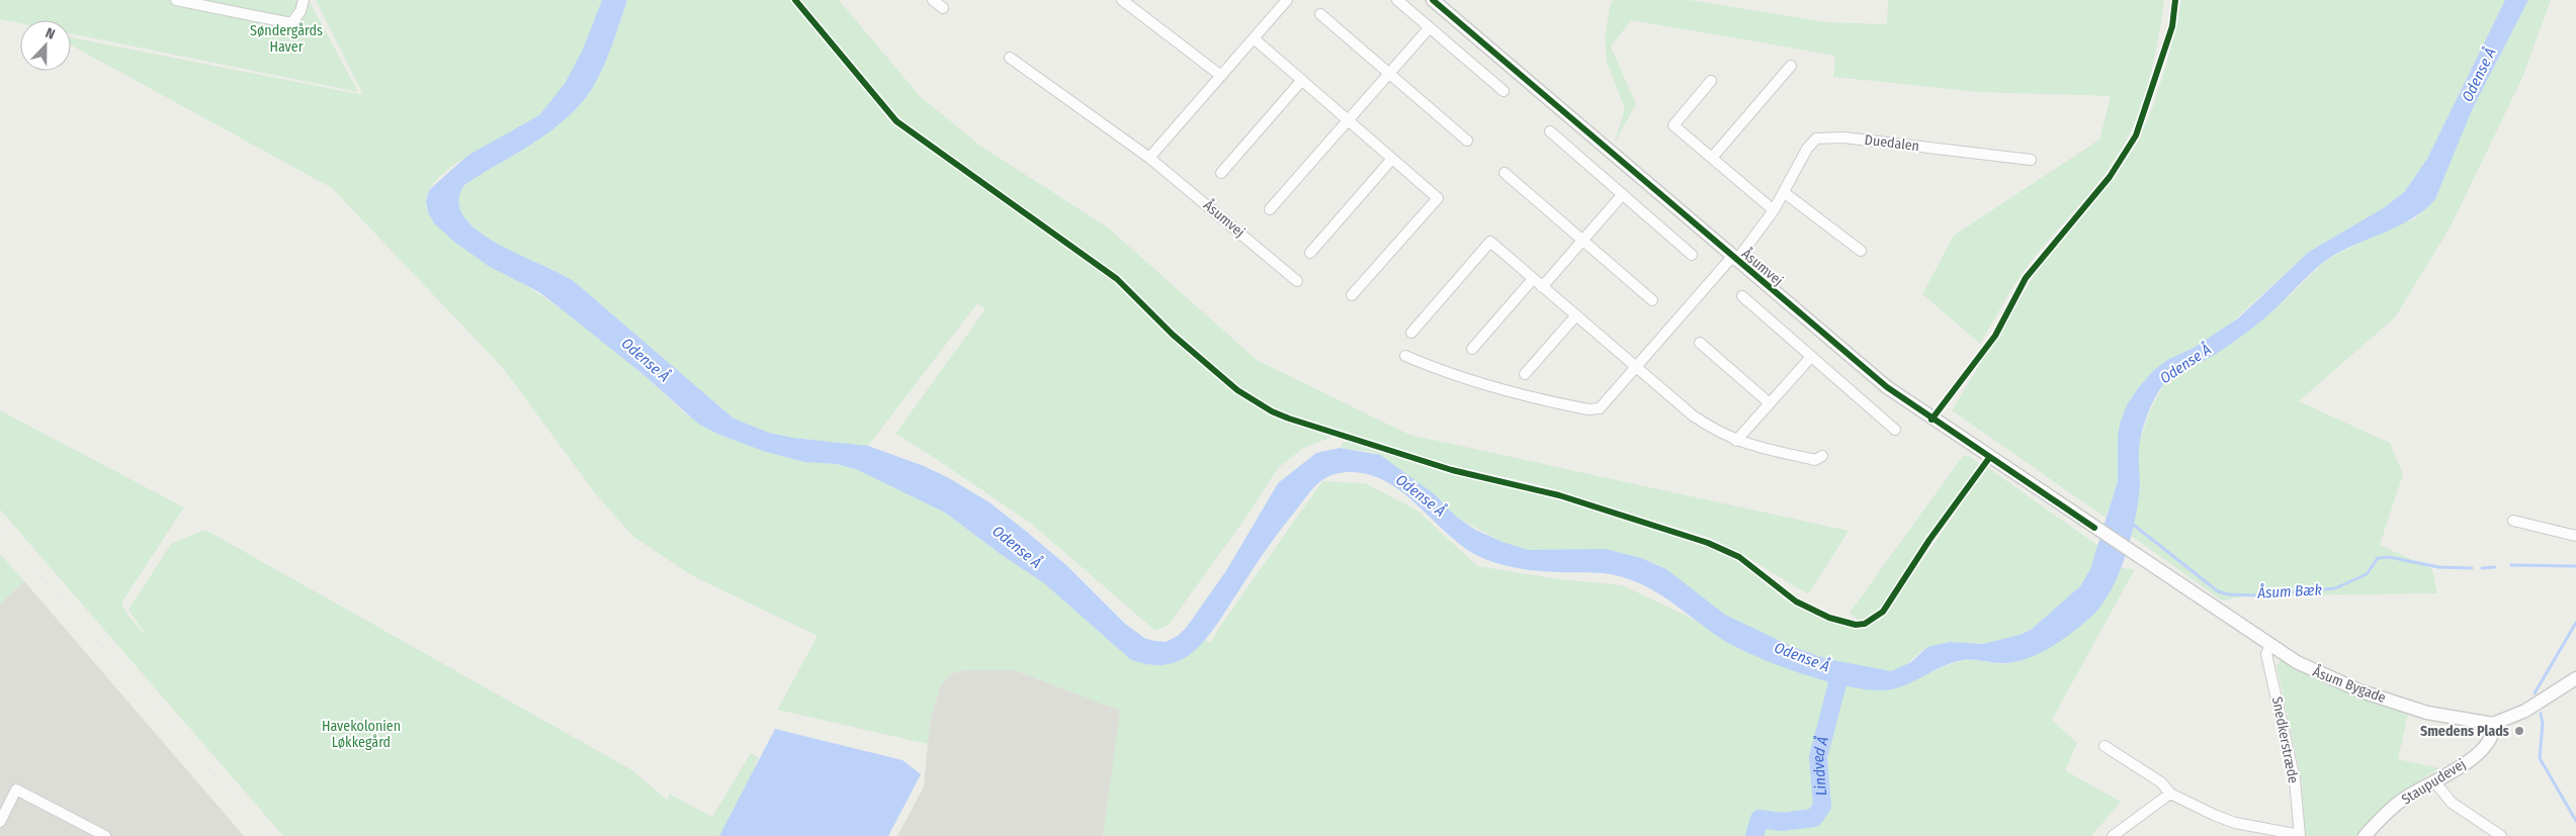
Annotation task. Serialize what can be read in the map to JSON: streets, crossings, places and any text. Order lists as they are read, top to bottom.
{
  "streets": {
    "street": [
      "Duedalen",
      "Åsumvej",
      "Åsum Bygade",
      "Snedkerstræde",
      "Staupudevej"
    ]
  },
  "crossings": [
    ["Duedalen", "Åsumvej"],
    ["Åsumvej", "Åsum Bygade"],
    ["Åsum Bygade", "Snedkerstræde"],
    ["Åsum Bygade", "Staupudevej"]
  ],
  "water": ["Odense Å", "Åsum Bæk", "Lindved Å"],
  "parks": ["Søndergårds Haver", "Havekolonien Løkkegård"],
  "places": ["Smedens Plads"],
  "north": "top"
}
